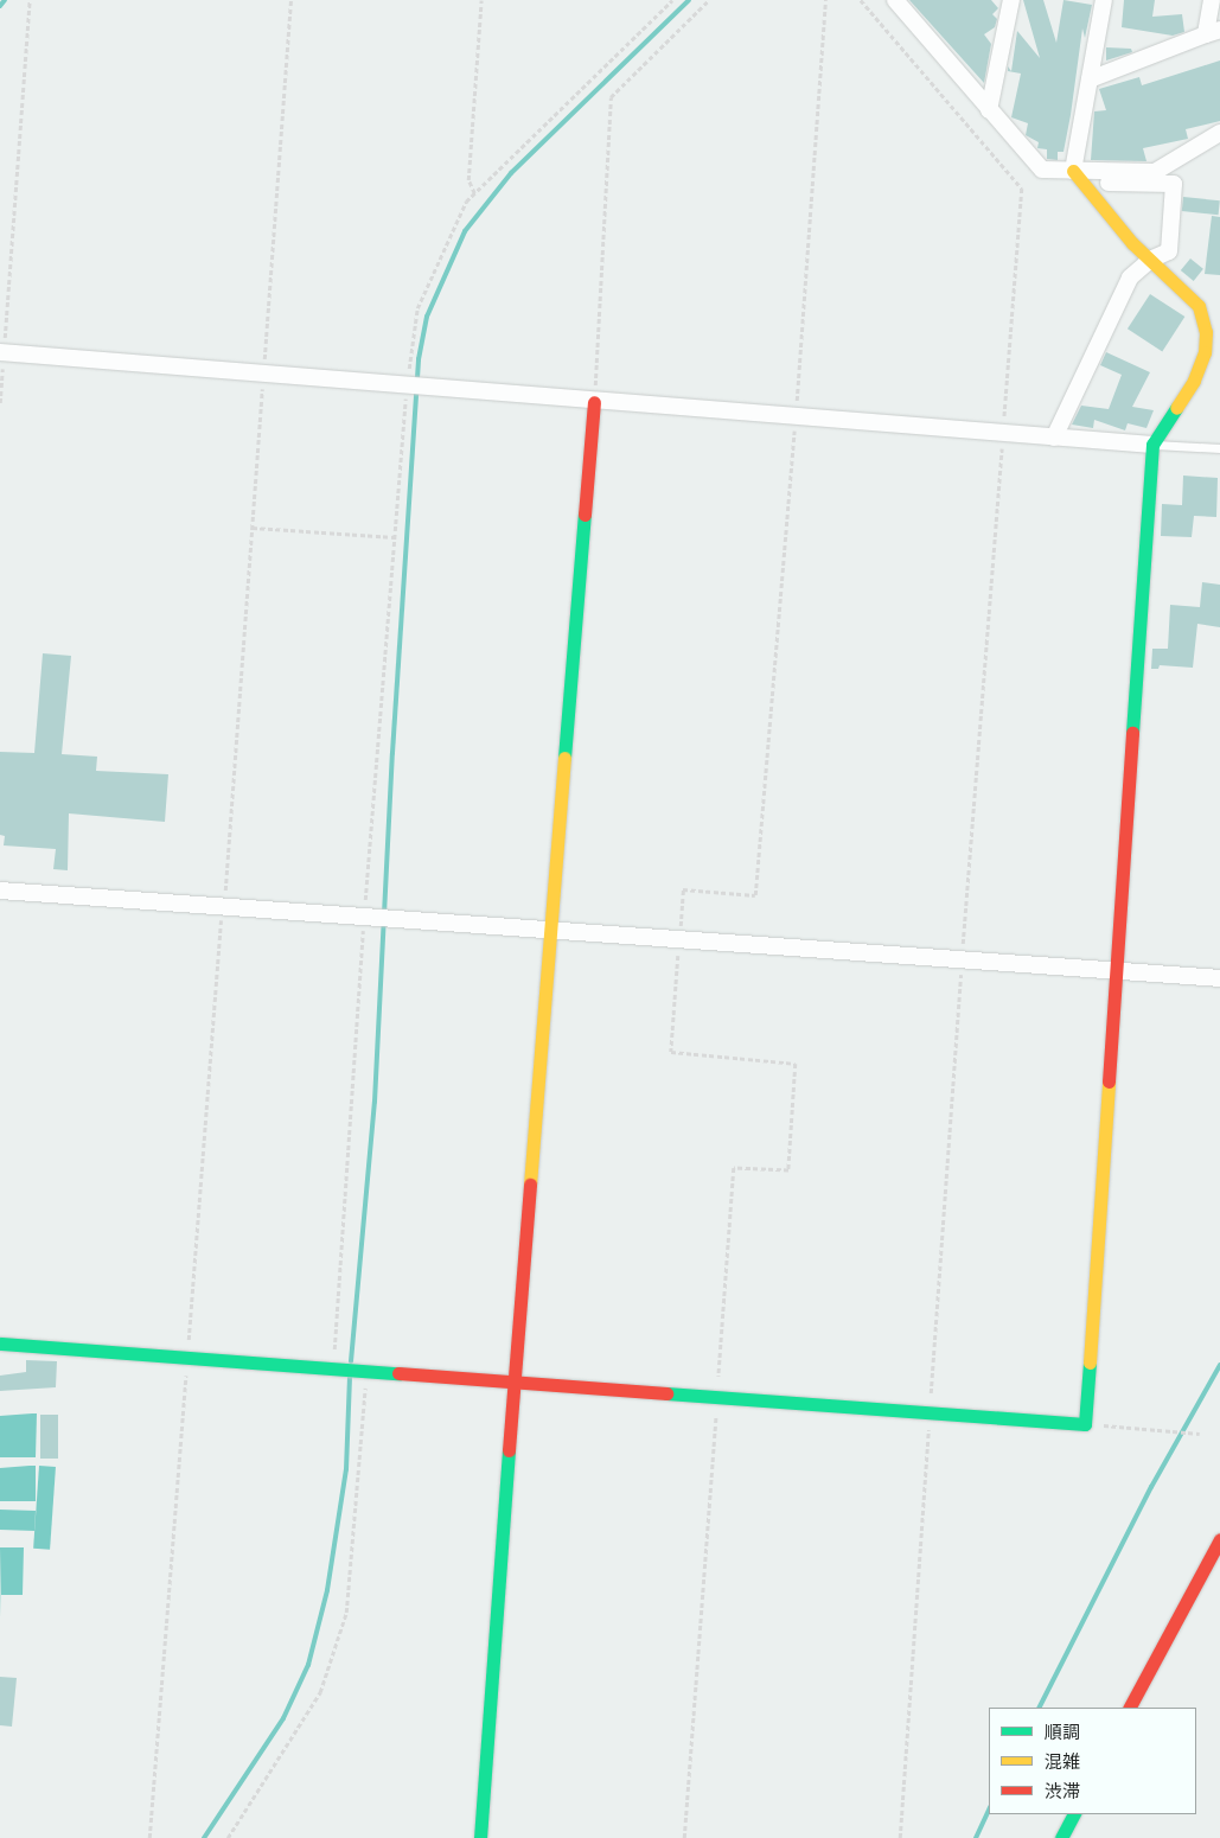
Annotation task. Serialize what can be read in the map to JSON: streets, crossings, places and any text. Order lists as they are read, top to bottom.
{
  "legend": ["順調", "混雑", "渋滞"]
}
